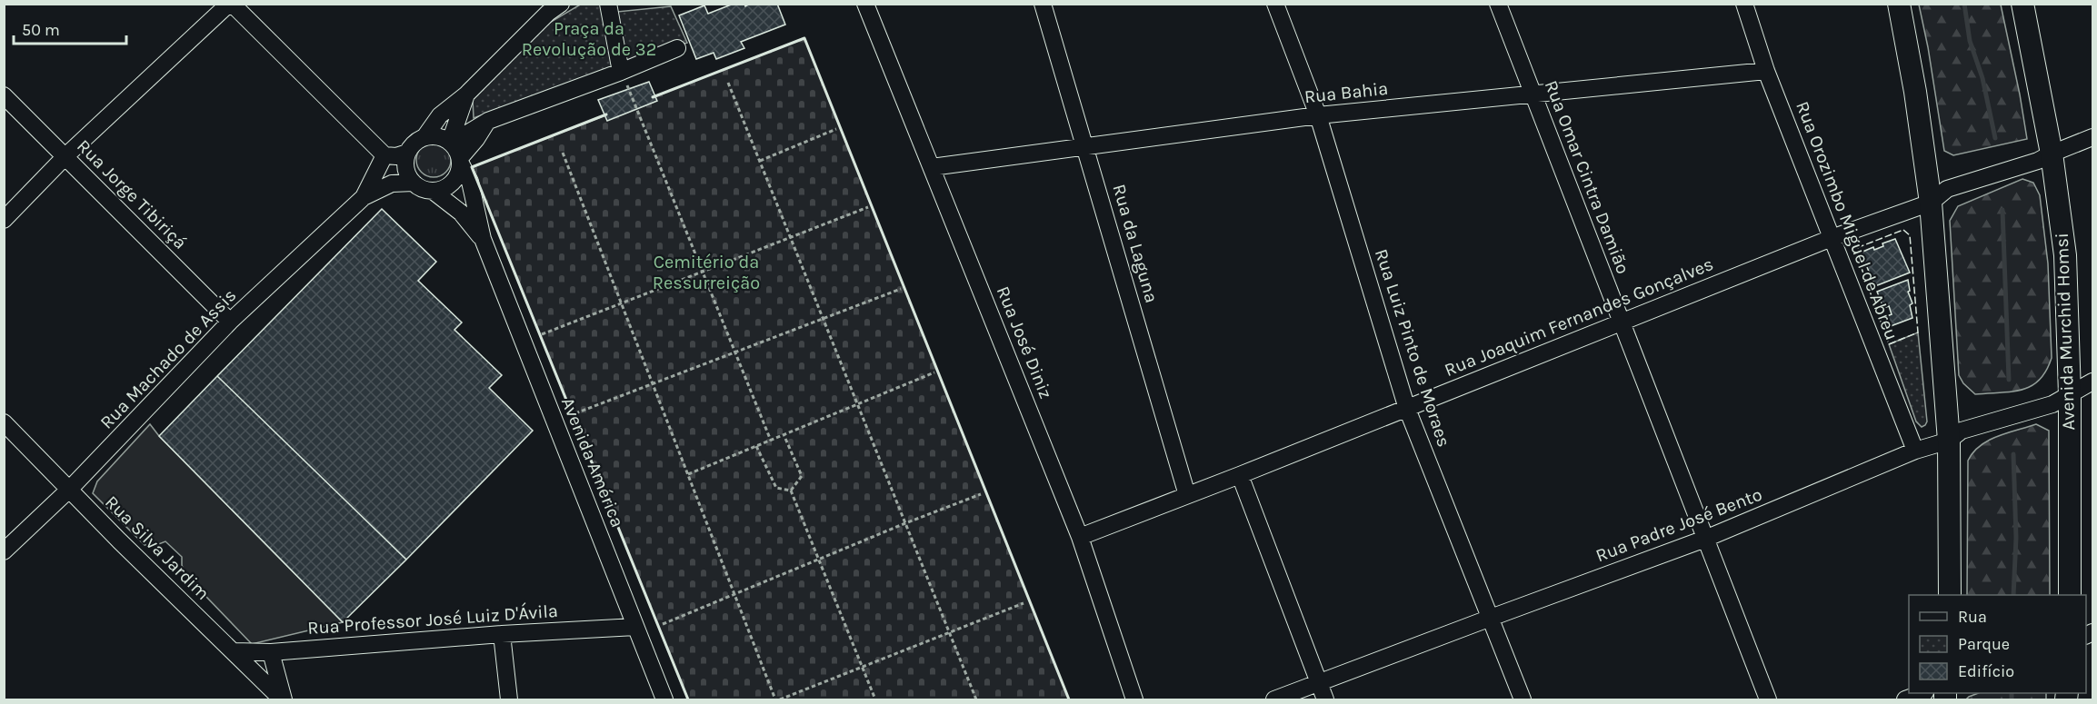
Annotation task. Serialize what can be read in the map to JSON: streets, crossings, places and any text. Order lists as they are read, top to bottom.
{
  "streets": {
    "main road": ["Avenida Murchid Homsi"],
    "street": [
      "Rua Bahia",
      "Rua Omar Cintra Damião",
      "Rua Jorge Tibiriçá",
      "Rua Orozimbo Miguel de Abreu",
      "Rua da Laguna",
      "Rua Joaquim Fernandes Gonçalves",
      "Rua José Diniz",
      "Rua Luiz Pinto de Moraes",
      "Rua Machado de Assis",
      "Avenida América",
      "Rua Padre José Bento",
      "Rua Silva Jardim",
      "Rua Professor José Luiz D'Ávila"
    ]
  },
  "crossings": [
    ["Rua Bahia", "Rua Omar Cintra Damião"],
    ["Rua Bahia", "Rua Orozimbo Miguel de Abreu"],
    ["Rua Bahia", "Rua da Laguna"],
    ["Rua Bahia", "Rua José Diniz"],
    ["Rua Bahia", "Rua Luiz Pinto de Moraes"],
    ["Rua Omar Cintra Damião", "Rua Joaquim Fernandes Gonçalves"],
    ["Rua Omar Cintra Damião", "Rua Padre José Bento"],
    ["Rua Jorge Tibiriçá", "Rua Machado de Assis"],
    ["Rua Orozimbo Miguel de Abreu", "Rua Joaquim Fernandes Gonçalves"],
    ["Rua Orozimbo Miguel de Abreu", "Rua Padre José Bento"],
    ["Rua da Laguna", "Rua Joaquim Fernandes Gonçalves"],
    ["Rua Joaquim Fernandes Gonçalves", "Avenida Murchid Homsi"],
    ["Rua Joaquim Fernandes Gonçalves", "Rua José Diniz"],
    ["Rua Joaquim Fernandes Gonçalves", "Rua Luiz Pinto de Moraes"],
    ["Avenida Murchid Homsi", "Rua Padre José Bento"],
    ["Rua Luiz Pinto de Moraes", "Rua Padre José Bento"],
    ["Rua Machado de Assis", "Avenida América"],
    ["Rua Machado de Assis", "Rua Silva Jardim"],
    ["Avenida América", "Rua Professor José Luiz D'Ávila"],
    ["Rua Silva Jardim", "Rua Professor José Luiz D'Ávila"]
  ],
  "parks": ["Praça da Revolução de 32", "Cemitério da Ressurreição"],
  "legend": ["Rua", "Parque", "Edifício"],
  "scale_bar": "50 m"
}
